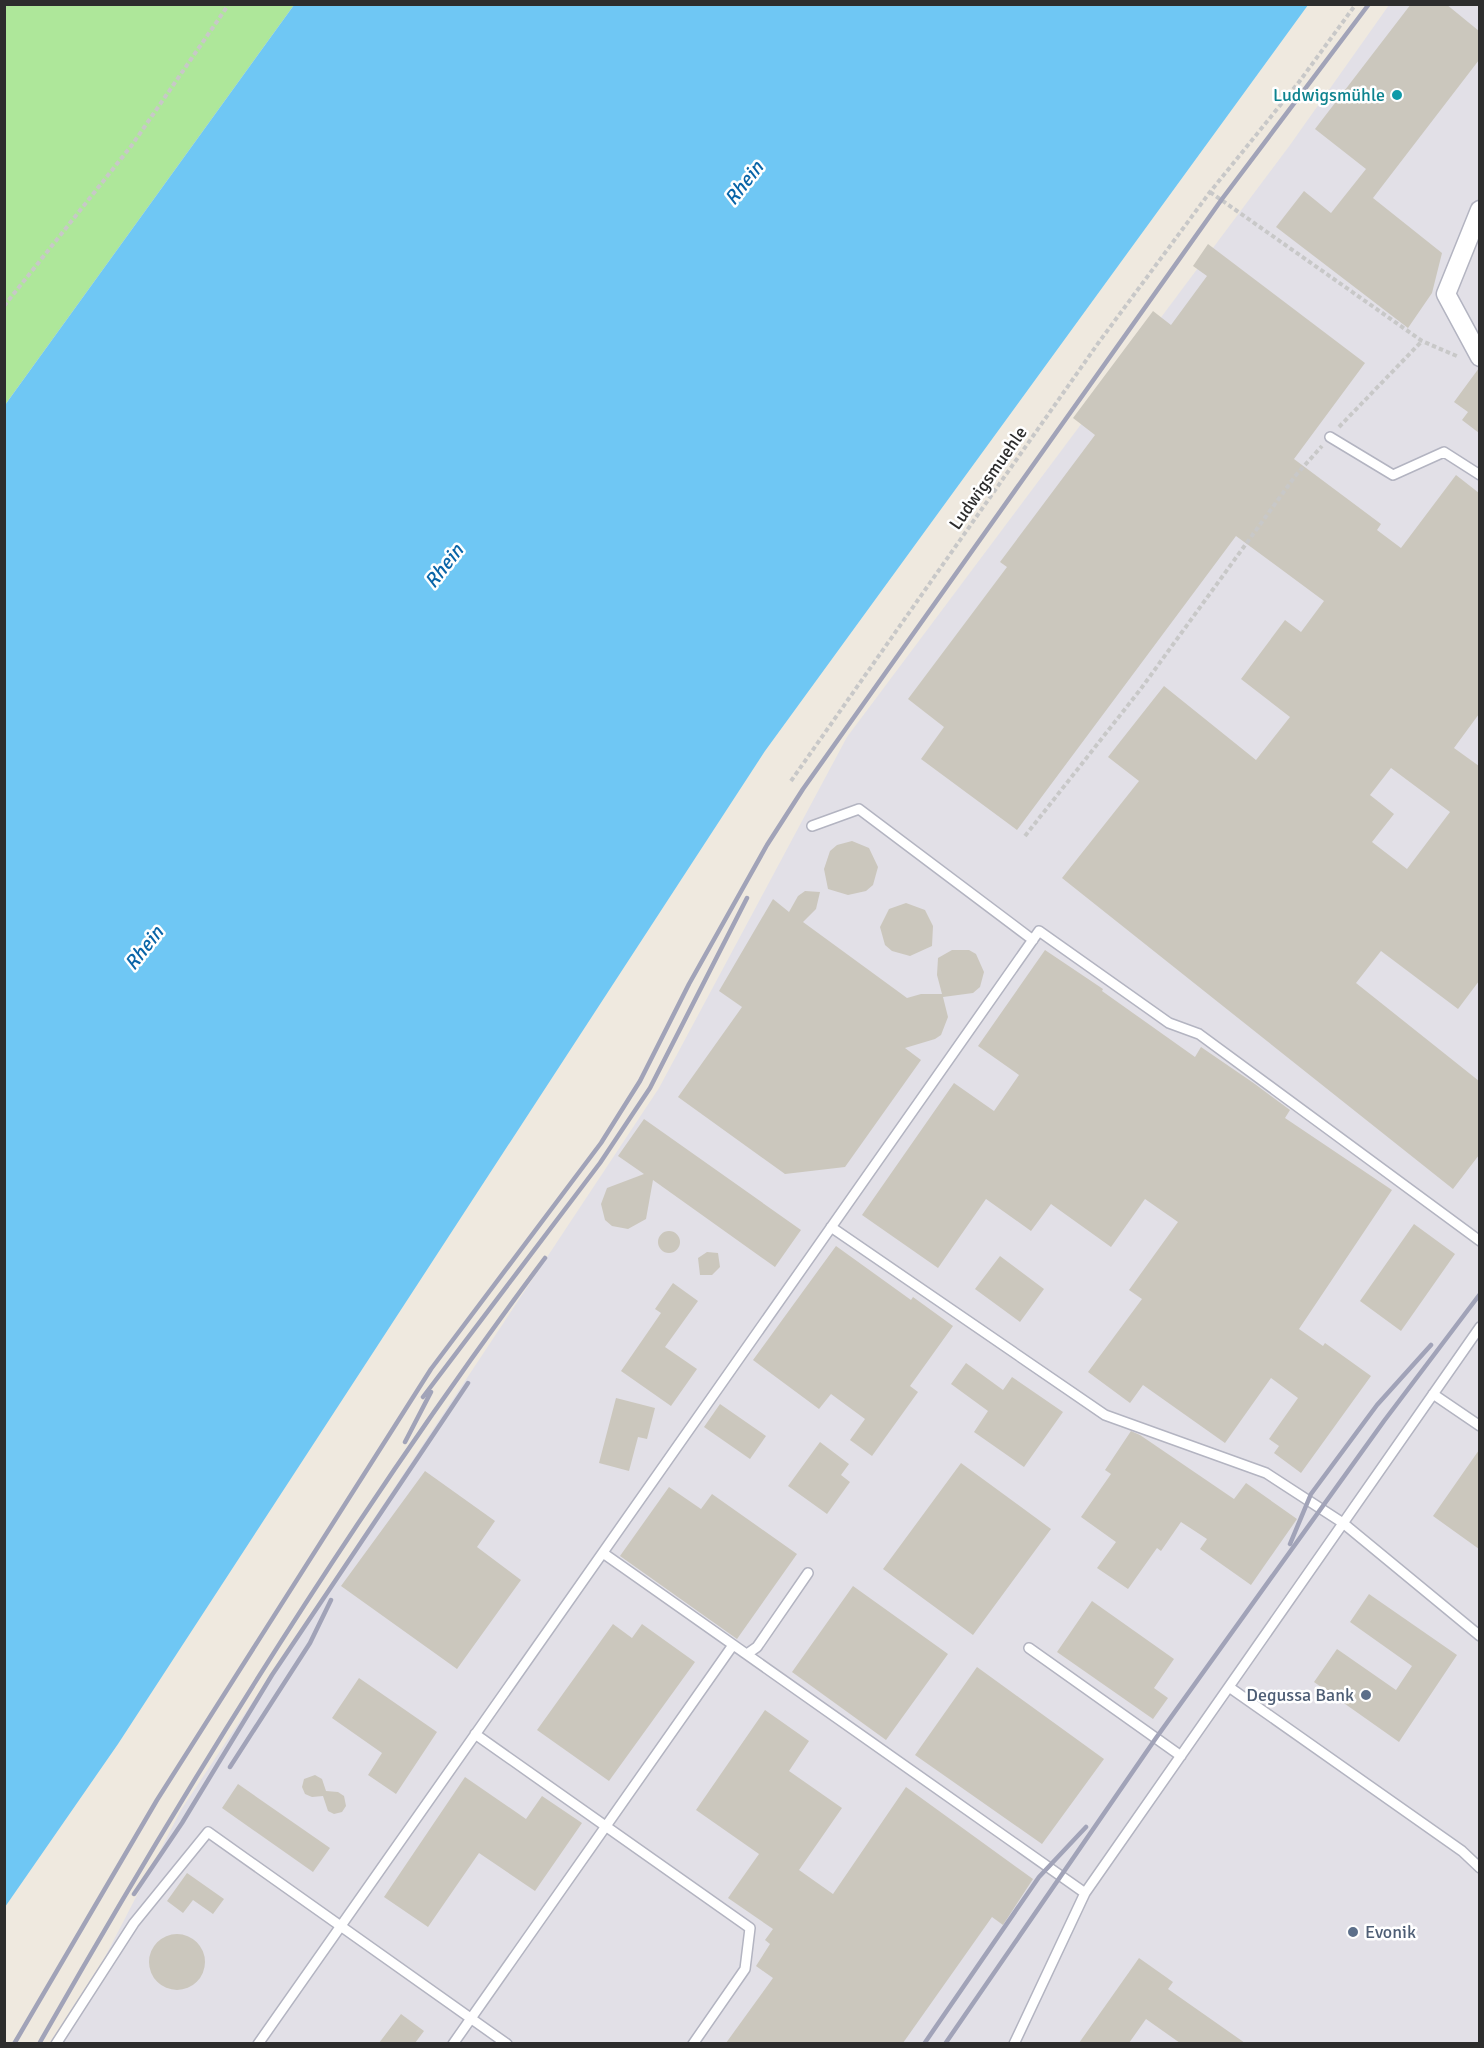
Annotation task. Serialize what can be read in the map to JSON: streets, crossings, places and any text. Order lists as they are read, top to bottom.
{
  "streets": {
    "path": ["Ludwigsmuehle"]
  },
  "water": ["Rhein"],
  "places": ["Ludwigsmühle", "Degussa Bank", "Evonik"]
}
